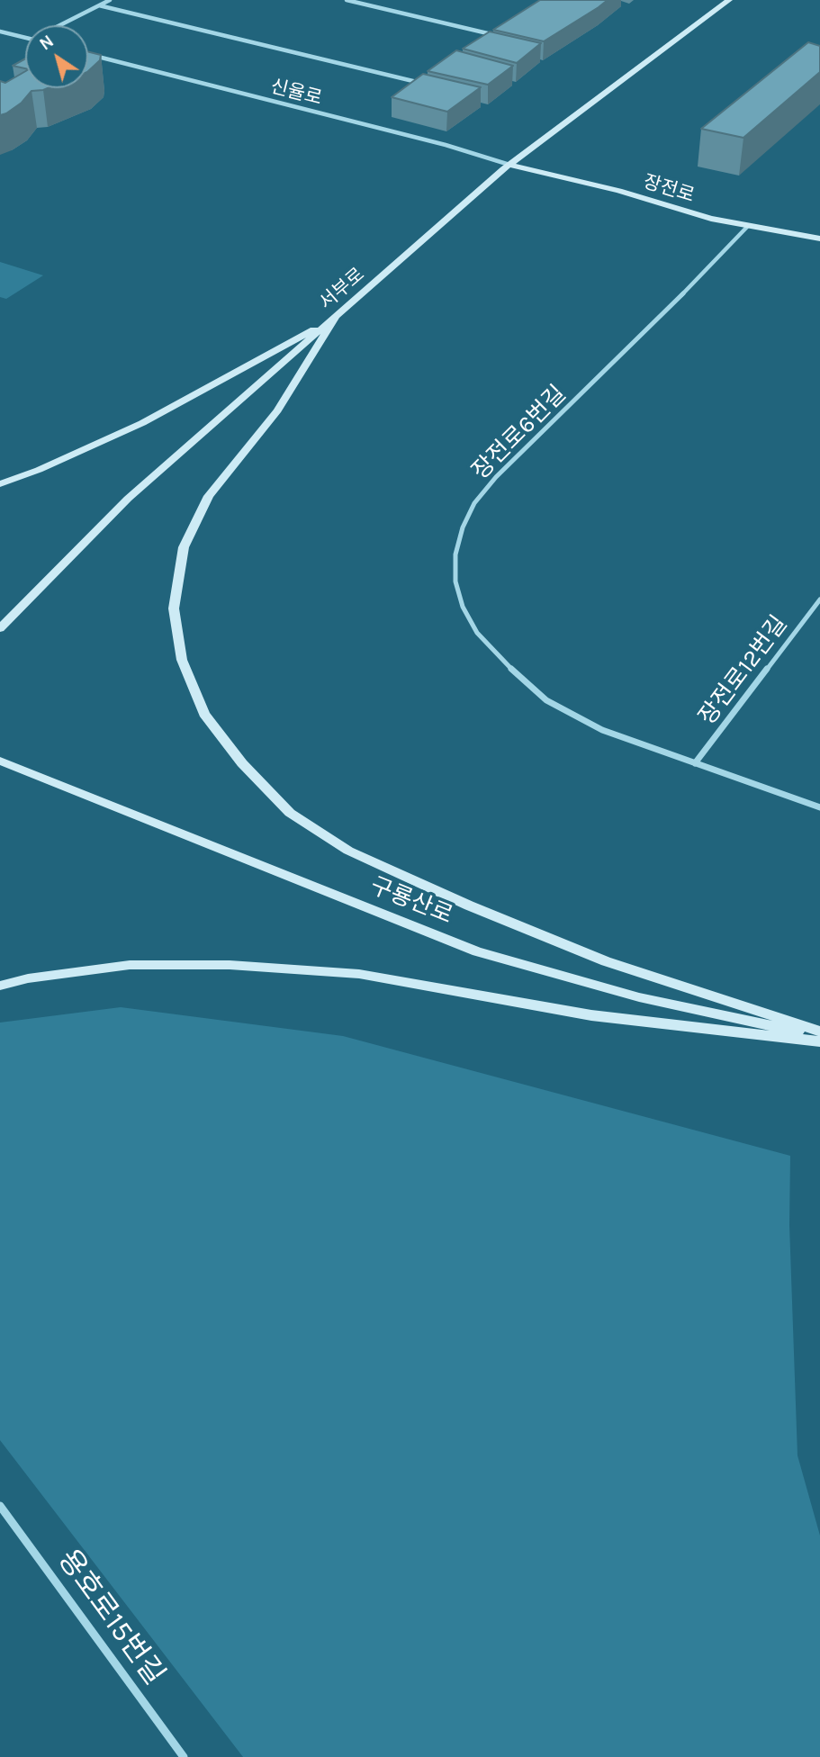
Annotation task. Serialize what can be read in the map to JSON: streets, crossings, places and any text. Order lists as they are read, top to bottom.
{
  "streets": {
    "main road": ["장전로", "서부로", "구룡산로"],
    "street": [
      "신율로",
      "장전로6번길",
      "장전로12번길",
      "용호로15번길"
    ]
  },
  "crossings": [
    ["신율로", "장전로"],
    ["신율로", "서부로"],
    ["장전로", "서부로"],
    ["장전로", "장전로6번길"],
    ["장전로6번길", "장전로12번길"]
  ],
  "north": "top left"
}
